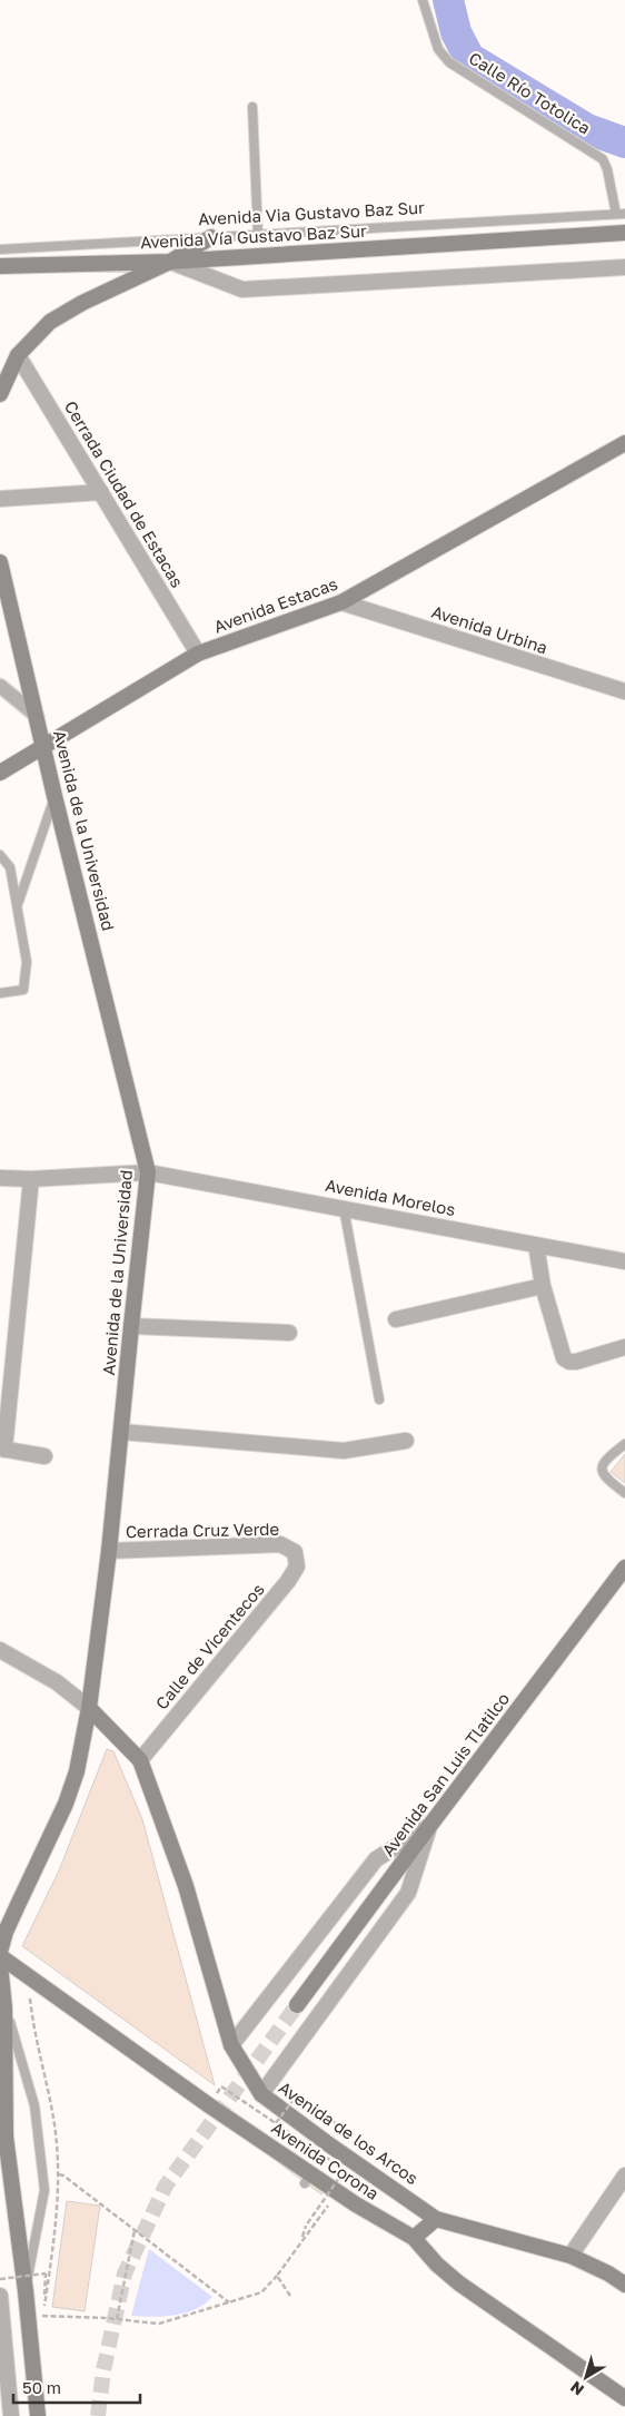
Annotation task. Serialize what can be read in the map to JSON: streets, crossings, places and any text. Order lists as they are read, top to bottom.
{
  "streets": {
    "main road": [
      "Avenida Vía Gustavo Baz Sur",
      "Avenida Estacas",
      "Avenida de la Universidad",
      "Avenida San Luis Tlatilco",
      "Avenida de los Arcos",
      "Avenida Corona"
    ],
    "street": [
      "Cerrada Ciudad de Estacas",
      "Avenida Urbina",
      "Avenida Morelos",
      "Cerrada Cruz Verde",
      "Calle de Vicentecos"
    ],
    "lane": ["Calle Río Totolica", "Avenida Via Gustavo Baz Sur"]
  },
  "crossings": [
    ["Calle Río Totolica", "Avenida Via Gustavo Baz Sur"],
    ["Cerrada Ciudad de Estacas", "Avenida Estacas"],
    ["Avenida Estacas", "Avenida Urbina"],
    ["Avenida Estacas", "Avenida de la Universidad"],
    ["Avenida de la Universidad", "Avenida Morelos"],
    ["Avenida de la Universidad", "Cerrada Cruz Verde"],
    ["Avenida de la Universidad", "Avenida de los Arcos"],
    ["Cerrada Cruz Verde", "Calle de Vicentecos"],
    ["Calle de Vicentecos", "Avenida de los Arcos"]
  ],
  "scale_bar": "50 m",
  "north": "bottom left"
}
